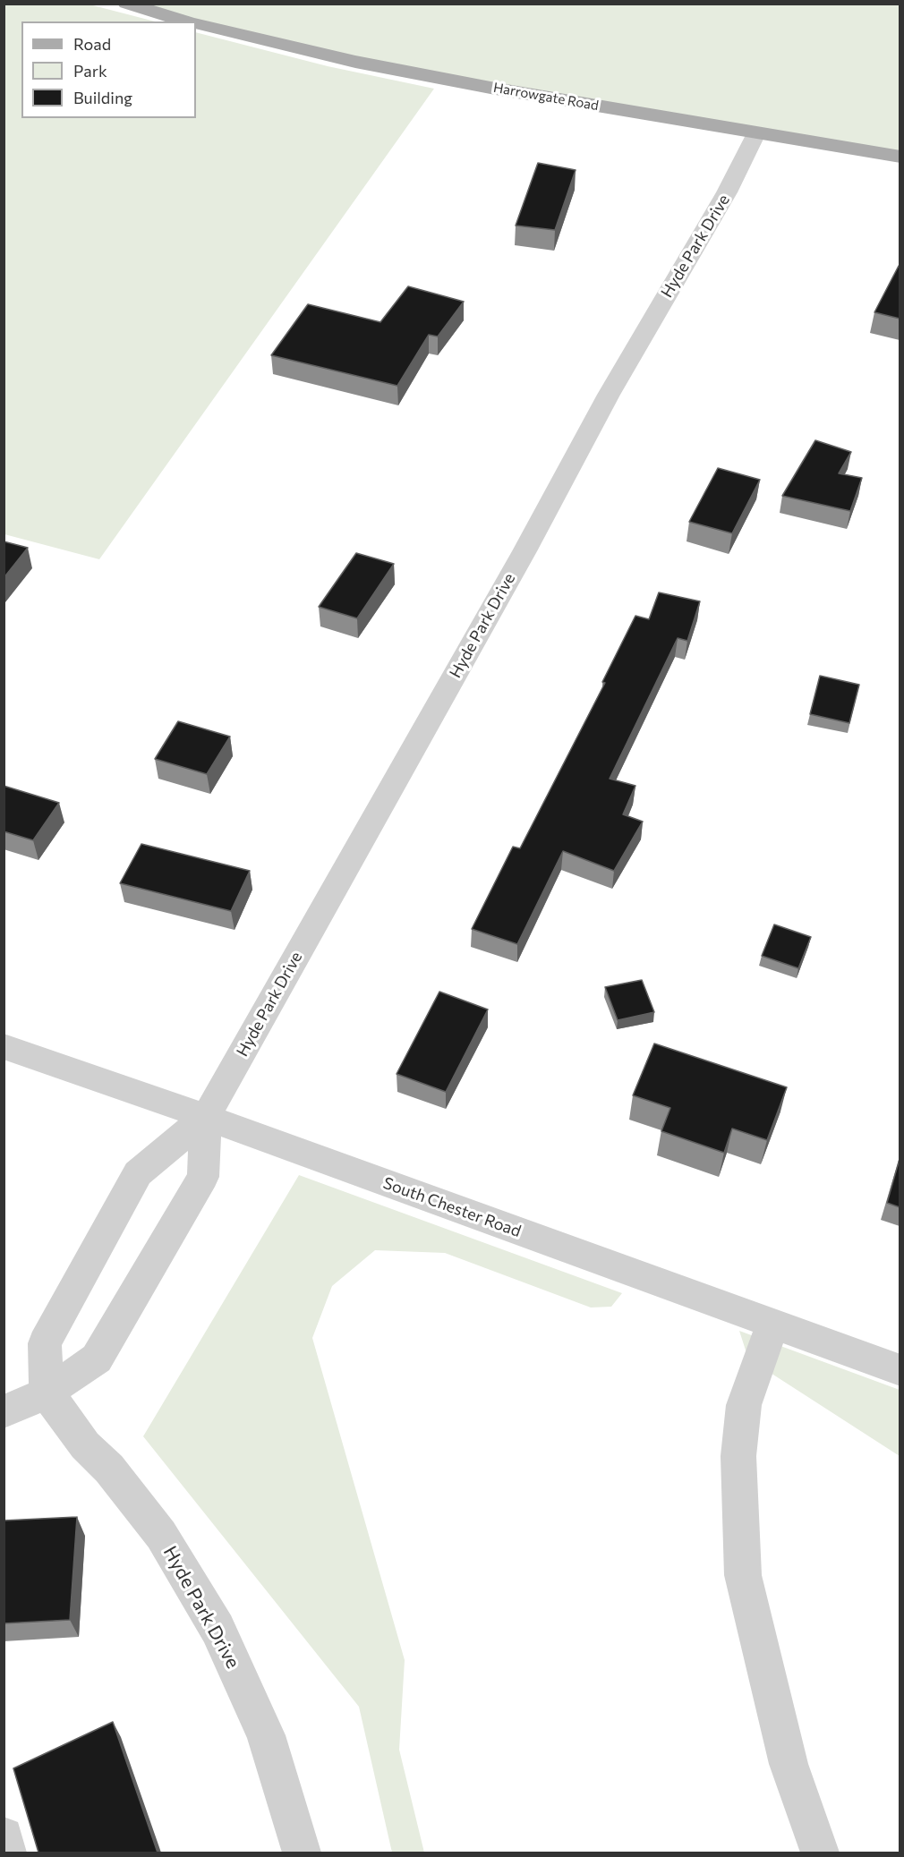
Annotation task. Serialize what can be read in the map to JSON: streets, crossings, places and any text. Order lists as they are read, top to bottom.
{
  "streets": {
    "main road": ["Harrowgate Road"],
    "street": ["Hyde Park Drive", "South Chester Road"]
  },
  "crossings": [
    ["Harrowgate Road", "Hyde Park Drive"],
    ["Hyde Park Drive", "South Chester Road"]
  ],
  "legend": ["Road", "Park", "Building"]
}
